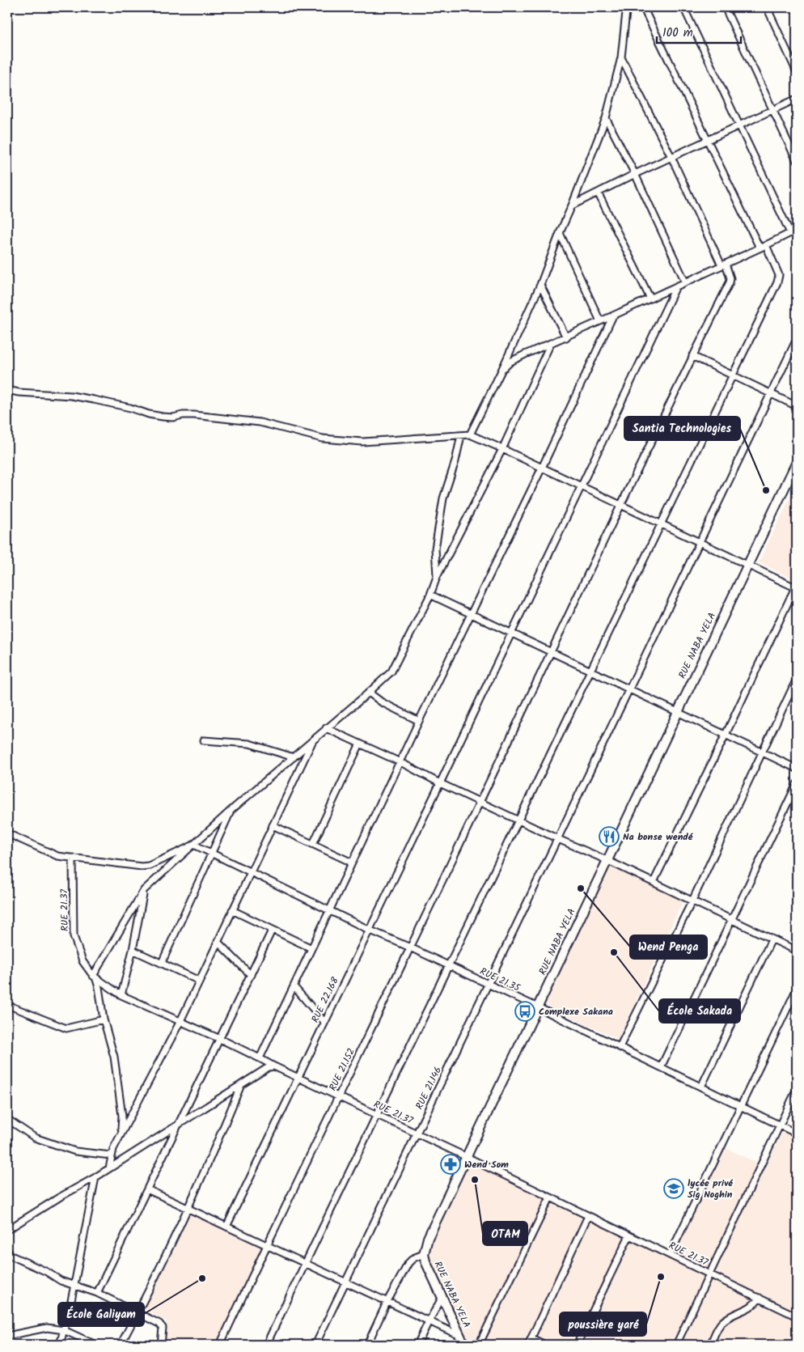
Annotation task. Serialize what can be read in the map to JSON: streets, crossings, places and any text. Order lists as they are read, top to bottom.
{
  "streets": {
    "street": [
      "RUE NABA YELA",
      "RUE 21.37",
      "RUE 21.35",
      "RUE 22.168",
      "RUE 21.152",
      "RUE 21.146"
    ]
  },
  "crossings": [
    ["RUE NABA YELA", "RUE 21.37"],
    ["RUE NABA YELA", "RUE 21.35"],
    ["RUE 21.37", "RUE 22.168"],
    ["RUE 21.37", "RUE 21.152"],
    ["RUE 21.37", "RUE 21.146"],
    ["RUE 21.35", "RUE 22.168"],
    ["RUE 21.35", "RUE 21.152"],
    ["RUE 21.35", "RUE 21.146"]
  ],
  "places": {
    "other": [
      "Santia Technologies",
      "Wend Penga",
      "École Sakada",
      "OTAM",
      "poussière yaré",
      "École Galiyam"
    ],
    "restaurant": ["Na bonse wendé"],
    "bus stop": ["Complexe Sakana"],
    "pharmacy": ["Wend Som"],
    "school or university": ["lycée privé Sig Noghin"]
  },
  "scale_bar": "100 m"
}
